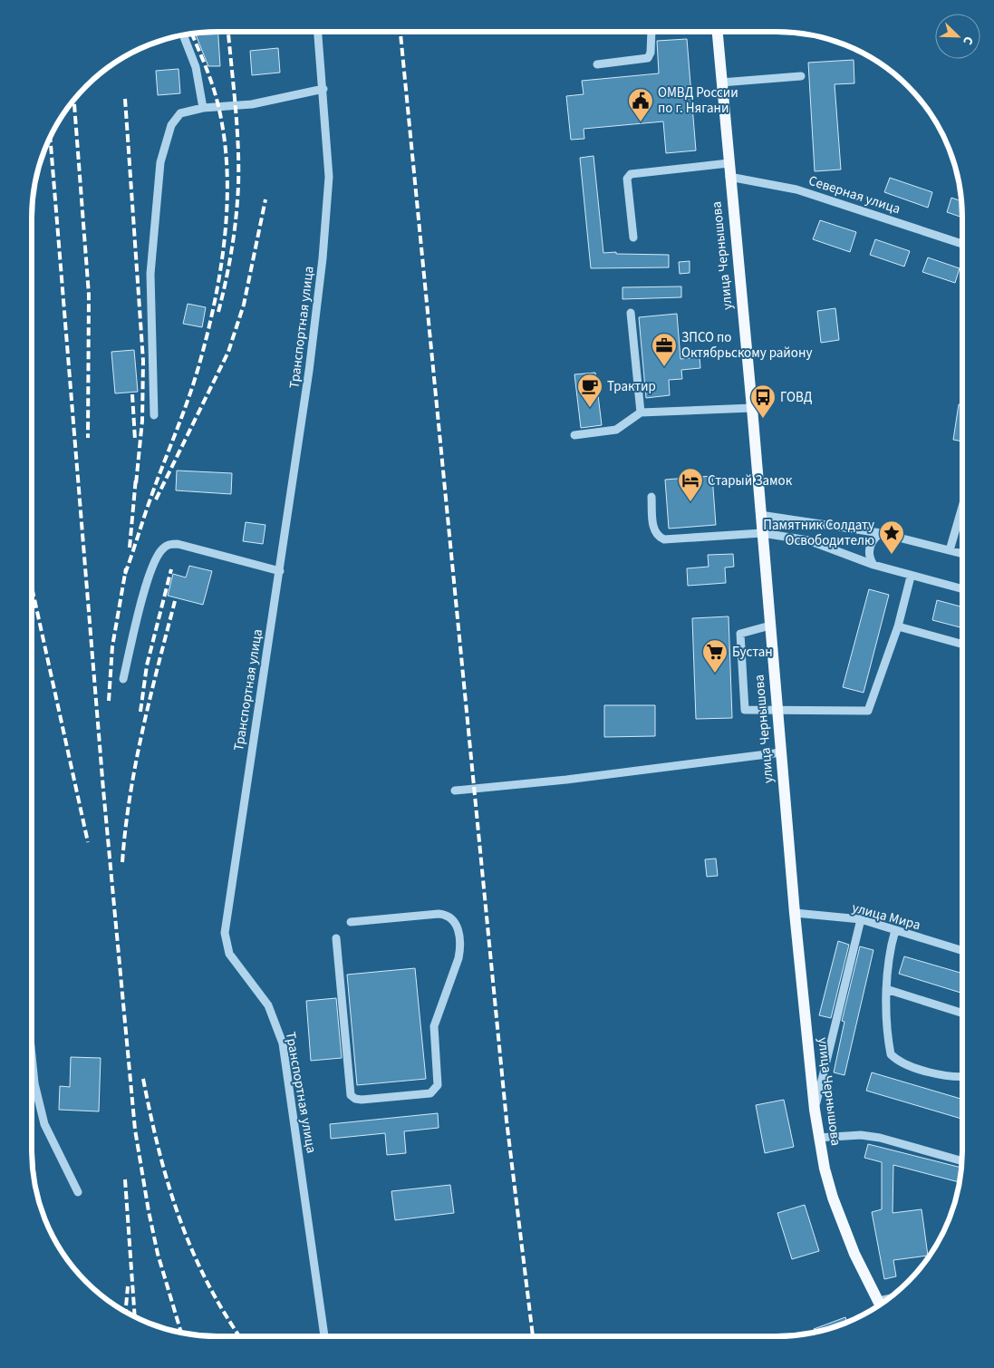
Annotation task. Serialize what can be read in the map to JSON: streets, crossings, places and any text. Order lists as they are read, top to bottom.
{
  "streets": {
    "main road": ["улица Чернышова"],
    "street": ["Северная улица", "Транспортная улица", "улица Мира"]
  },
  "crossings": [
    ["Северная улица", "улица Чернышова"],
    ["улица Чернышова", "улица Мира"]
  ],
  "places": {
    "public building": ["ОМВД России по г. Нягани"],
    "office": ["ЗПСО по Октябрьскому району"],
    "cafe": ["Трактир"],
    "bus stop": ["ГОВД"],
    "hotel": ["Старый Замок"],
    "place": ["Памятник Солдату Освободителю"],
    "supermarket": ["Бустан"]
  },
  "north": "bottom right"
}
